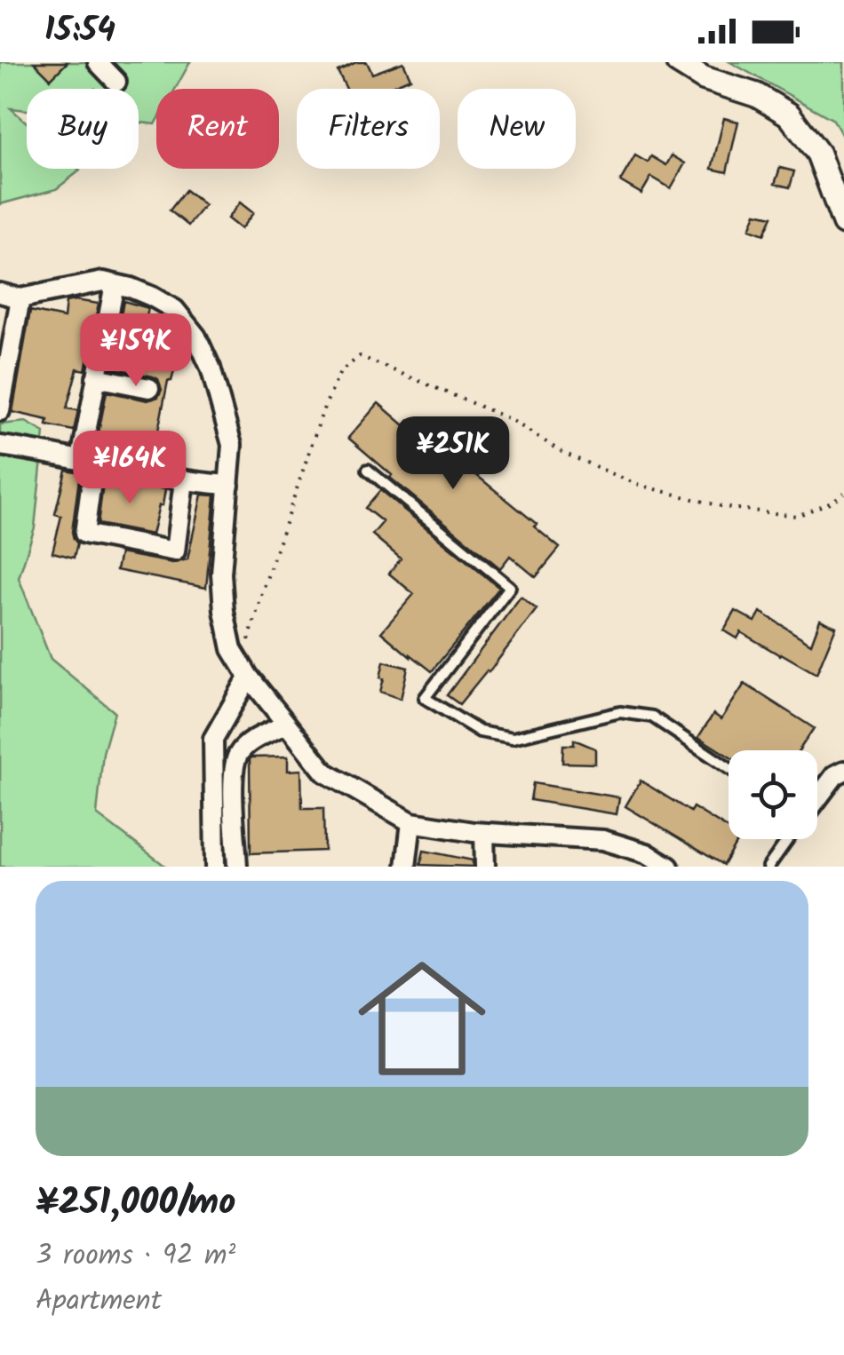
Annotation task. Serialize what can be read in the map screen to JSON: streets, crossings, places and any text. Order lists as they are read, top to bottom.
{
  "page": {
    "status": "15:54",
    "chip": [
      "Buy",
      "Rent",
      "Filters",
      "New"
    ],
    "price": ["¥159K", "¥251K", "¥164K"],
    "list": [
      {
        "name": "¥251,000/mo",
        "note": "3 rooms · 92 m² · Apartment"
      }
    ]
  }
}
